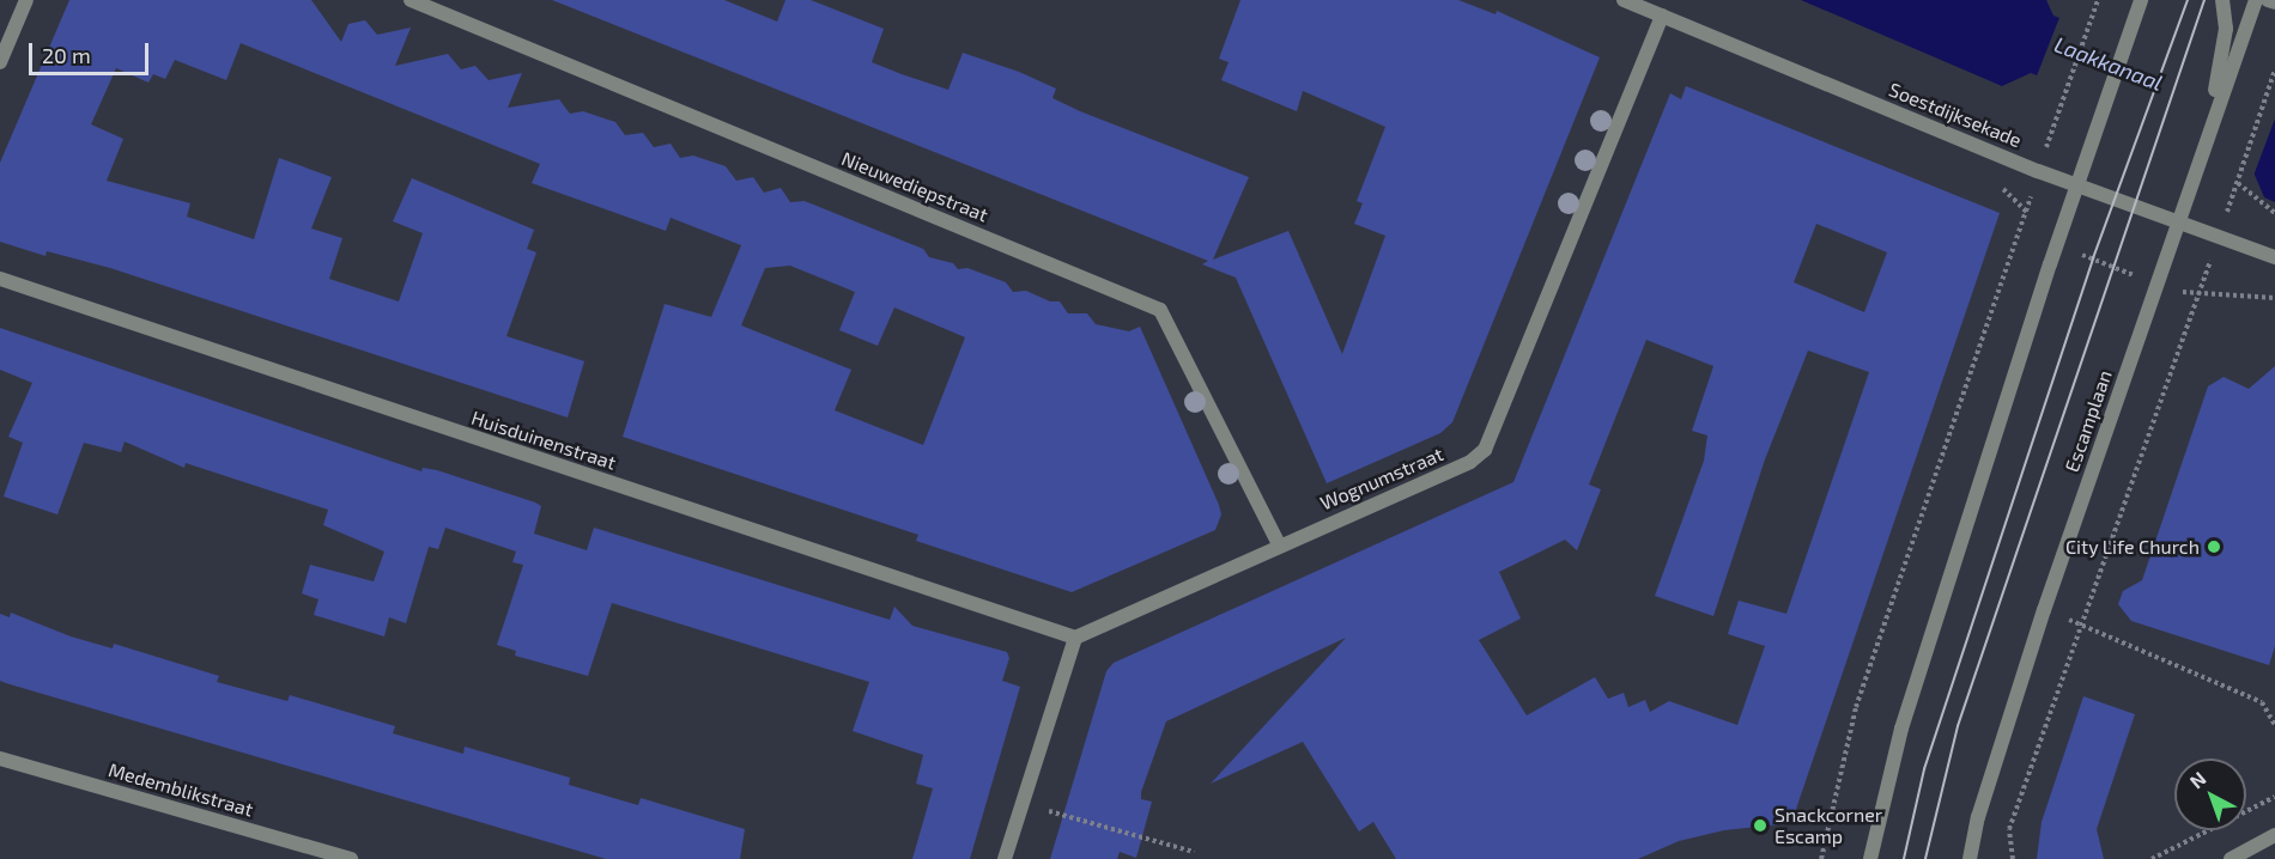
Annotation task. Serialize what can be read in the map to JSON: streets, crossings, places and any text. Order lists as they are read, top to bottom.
{
  "streets": {
    "street": [
      "Soestdijksekade",
      "Nieuwediepstraat",
      "Escamplaan",
      "Huisduinenstraat",
      "Wognumstraat",
      "Medemblikstraat"
    ]
  },
  "crossings": [
    ["Soestdijksekade", "Escamplaan"],
    ["Soestdijksekade", "Wognumstraat"],
    ["Nieuwediepstraat", "Wognumstraat"],
    ["Huisduinenstraat", "Wognumstraat"]
  ],
  "water": ["Laakkanaal"],
  "places": ["City Life Church", "Snackcorner Escamp"],
  "scale_bar": "20 m",
  "north": "top left"
}
